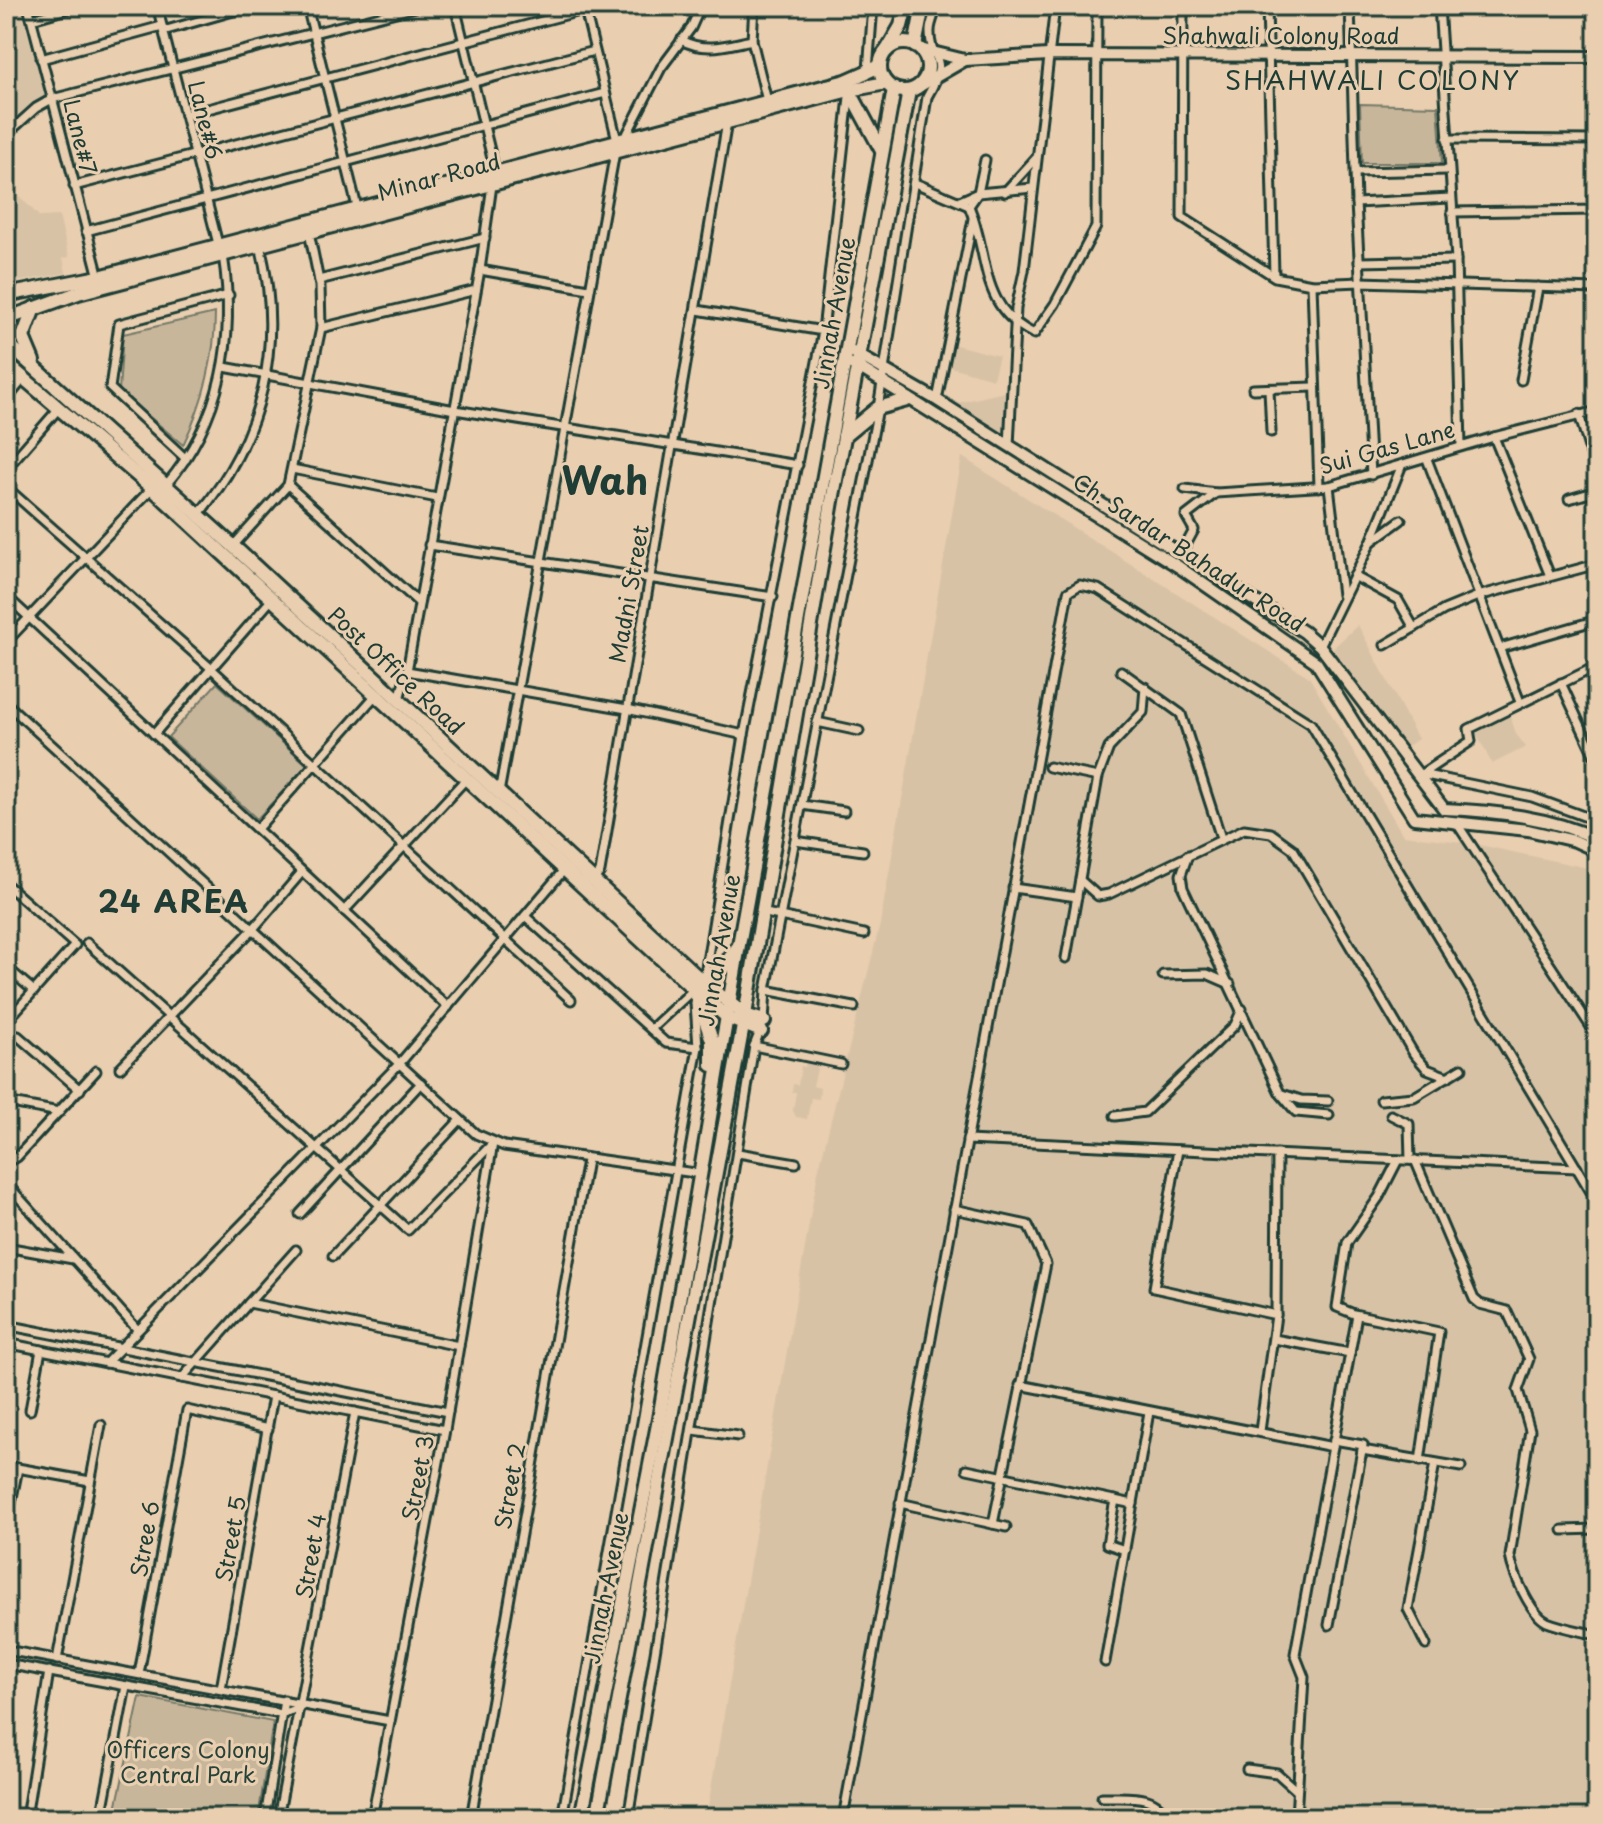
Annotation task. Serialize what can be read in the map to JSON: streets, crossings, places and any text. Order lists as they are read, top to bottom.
{
  "streets": {
    "main road": [
      "Shahwali Colony Road",
      "Minar Road",
      "Jinnah Avenue",
      "Ch. Sardar Bahadur Road",
      "Post Office Road"
    ],
    "street": [
      "Lane#6",
      "Lane#7",
      "Sui Gas Lane",
      "Madni Street",
      "Street 3",
      "Street 2",
      "Stree 6",
      "Street 5",
      "Street 4"
    ]
  },
  "crossings": [
    ["Shahwali Colony Road", "Minar Road"],
    ["Shahwali Colony Road", "Jinnah Avenue"],
    ["Lane#6", "Minar Road"],
    ["Lane#6", "Post Office Road"],
    ["Lane#7", "Minar Road"],
    ["Minar Road", "Jinnah Avenue"],
    ["Minar Road", "Madni Street"],
    ["Jinnah Avenue", "Ch. Sardar Bahadur Road"],
    ["Jinnah Avenue", "Post Office Road"],
    ["Madni Street", "Post Office Road"],
    ["Stree 6", "Street 5"]
  ],
  "districts": ["SHAHWALI COLONY", "Wah", "24 AREA"],
  "parks": ["Officers Colony Central Park"]
}
